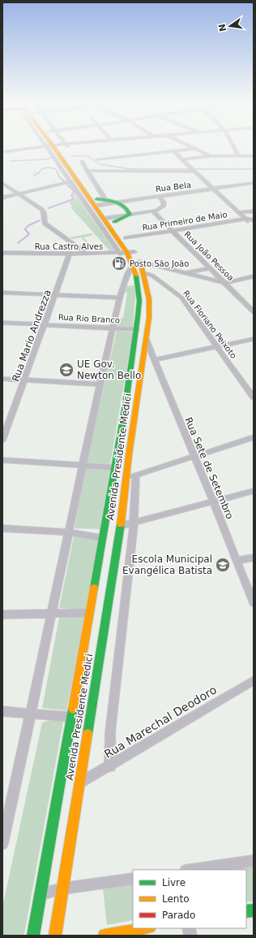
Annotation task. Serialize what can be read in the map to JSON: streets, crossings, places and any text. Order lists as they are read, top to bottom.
{
  "streets": {
    "main road": ["Avenida Presidente Medici"],
    "street": [
      "Rua Bela",
      "Rua Primeiro de Maio",
      "Rua Castro Alves",
      "Rua João Pessoa",
      "Rua Rio Branco",
      "Rua Floriano Peixoto",
      "Rua Mario Andrezza",
      "Rua Sete de Setembro",
      "Rua Marechal Deodoro"
    ]
  },
  "crossings": [
    ["Rua Primeiro de Maio", "Rua João Pessoa"],
    ["Rua Primeiro de Maio", "Avenida Presidente Medici"],
    ["Rua Castro Alves", "Rua Mario Andrezza"],
    ["Rua Castro Alves", "Avenida Presidente Medici"],
    ["Rua Rio Branco", "Rua Mario Andrezza"],
    ["Rua Rio Branco", "Avenida Presidente Medici"],
    ["Rua Floriano Peixoto", "Avenida Presidente Medici"],
    ["Avenida Presidente Medici", "Rua Sete de Setembro"],
    ["Avenida Presidente Medici", "Rua Marechal Deodoro"]
  ],
  "places": {
    "fuel station": ["Posto São João"],
    "school or university": ["UE Gov. Newton Bello", "Escola Municipal Evangélica Batista"]
  },
  "legend": ["Livre", "Lento", "Parado"],
  "north": "left"
}
